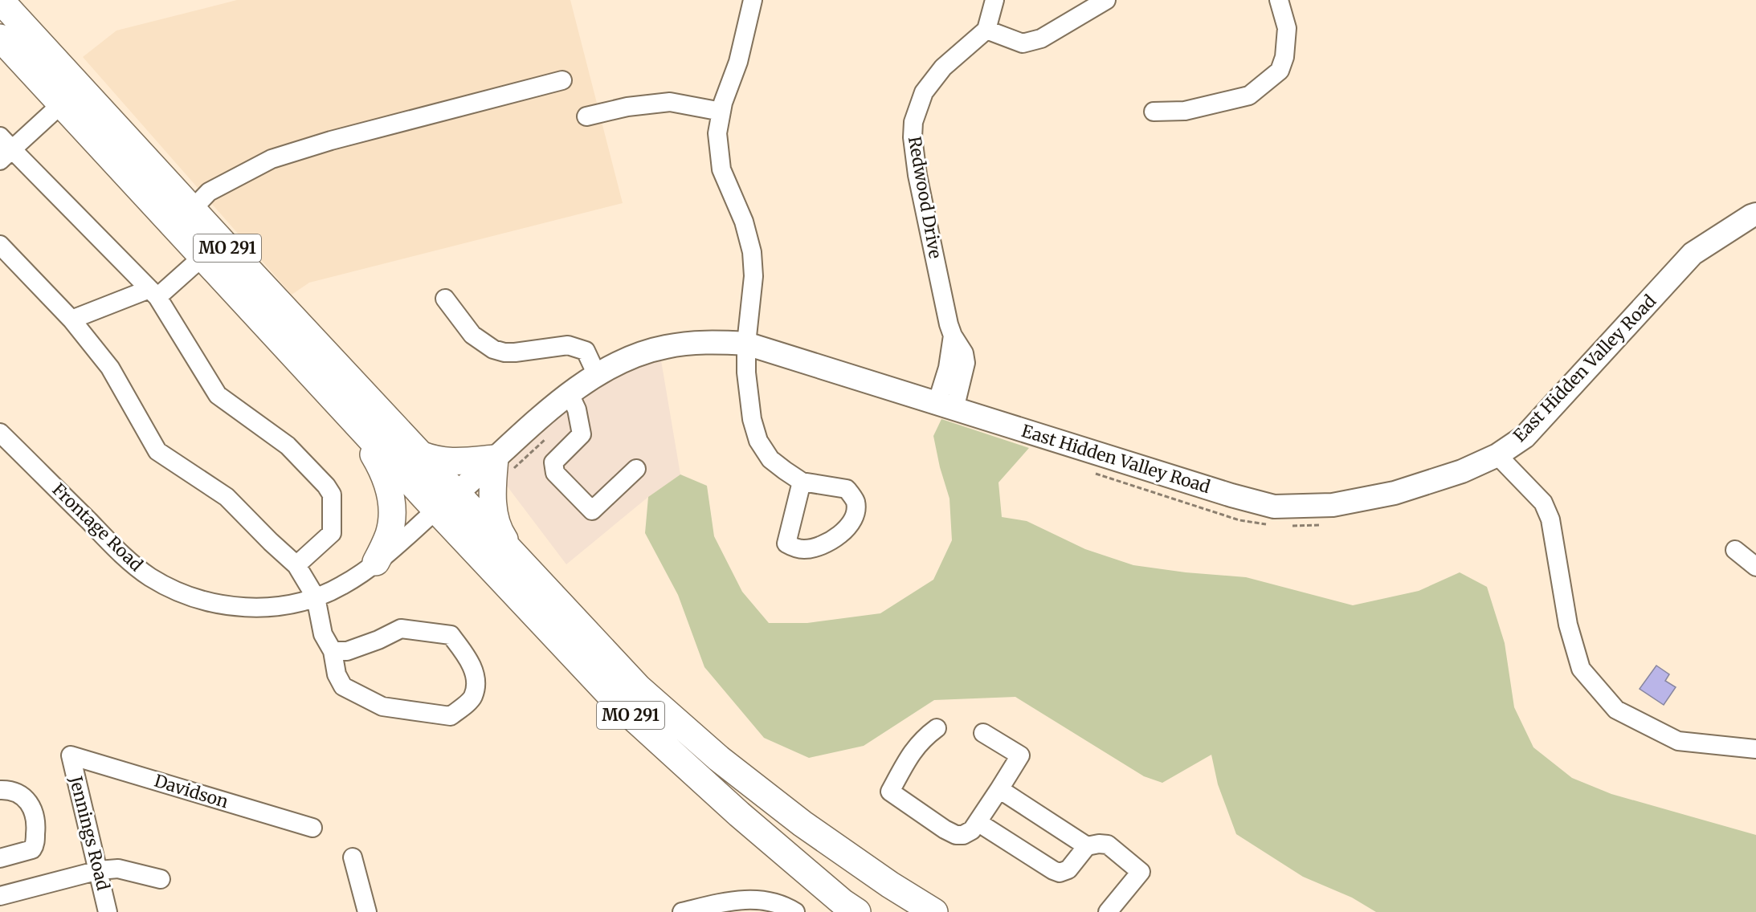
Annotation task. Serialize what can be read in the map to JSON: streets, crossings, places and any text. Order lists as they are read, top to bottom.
{
  "streets": {
    "highway": ["MO 291"],
    "main road": ["East Hidden Valley Road"],
    "street": [
      "Redwood Drive",
      "Frontage Road",
      "Davidson",
      "Jennings Road"
    ]
  },
  "crossings": [
    ["Redwood Drive", "East Hidden Valley Road"],
    ["MO 291", "East Hidden Valley Road"],
    ["MO 291", "Frontage Road"],
    ["East Hidden Valley Road", "Frontage Road"],
    ["Davidson", "Jennings Road"]
  ]
}
